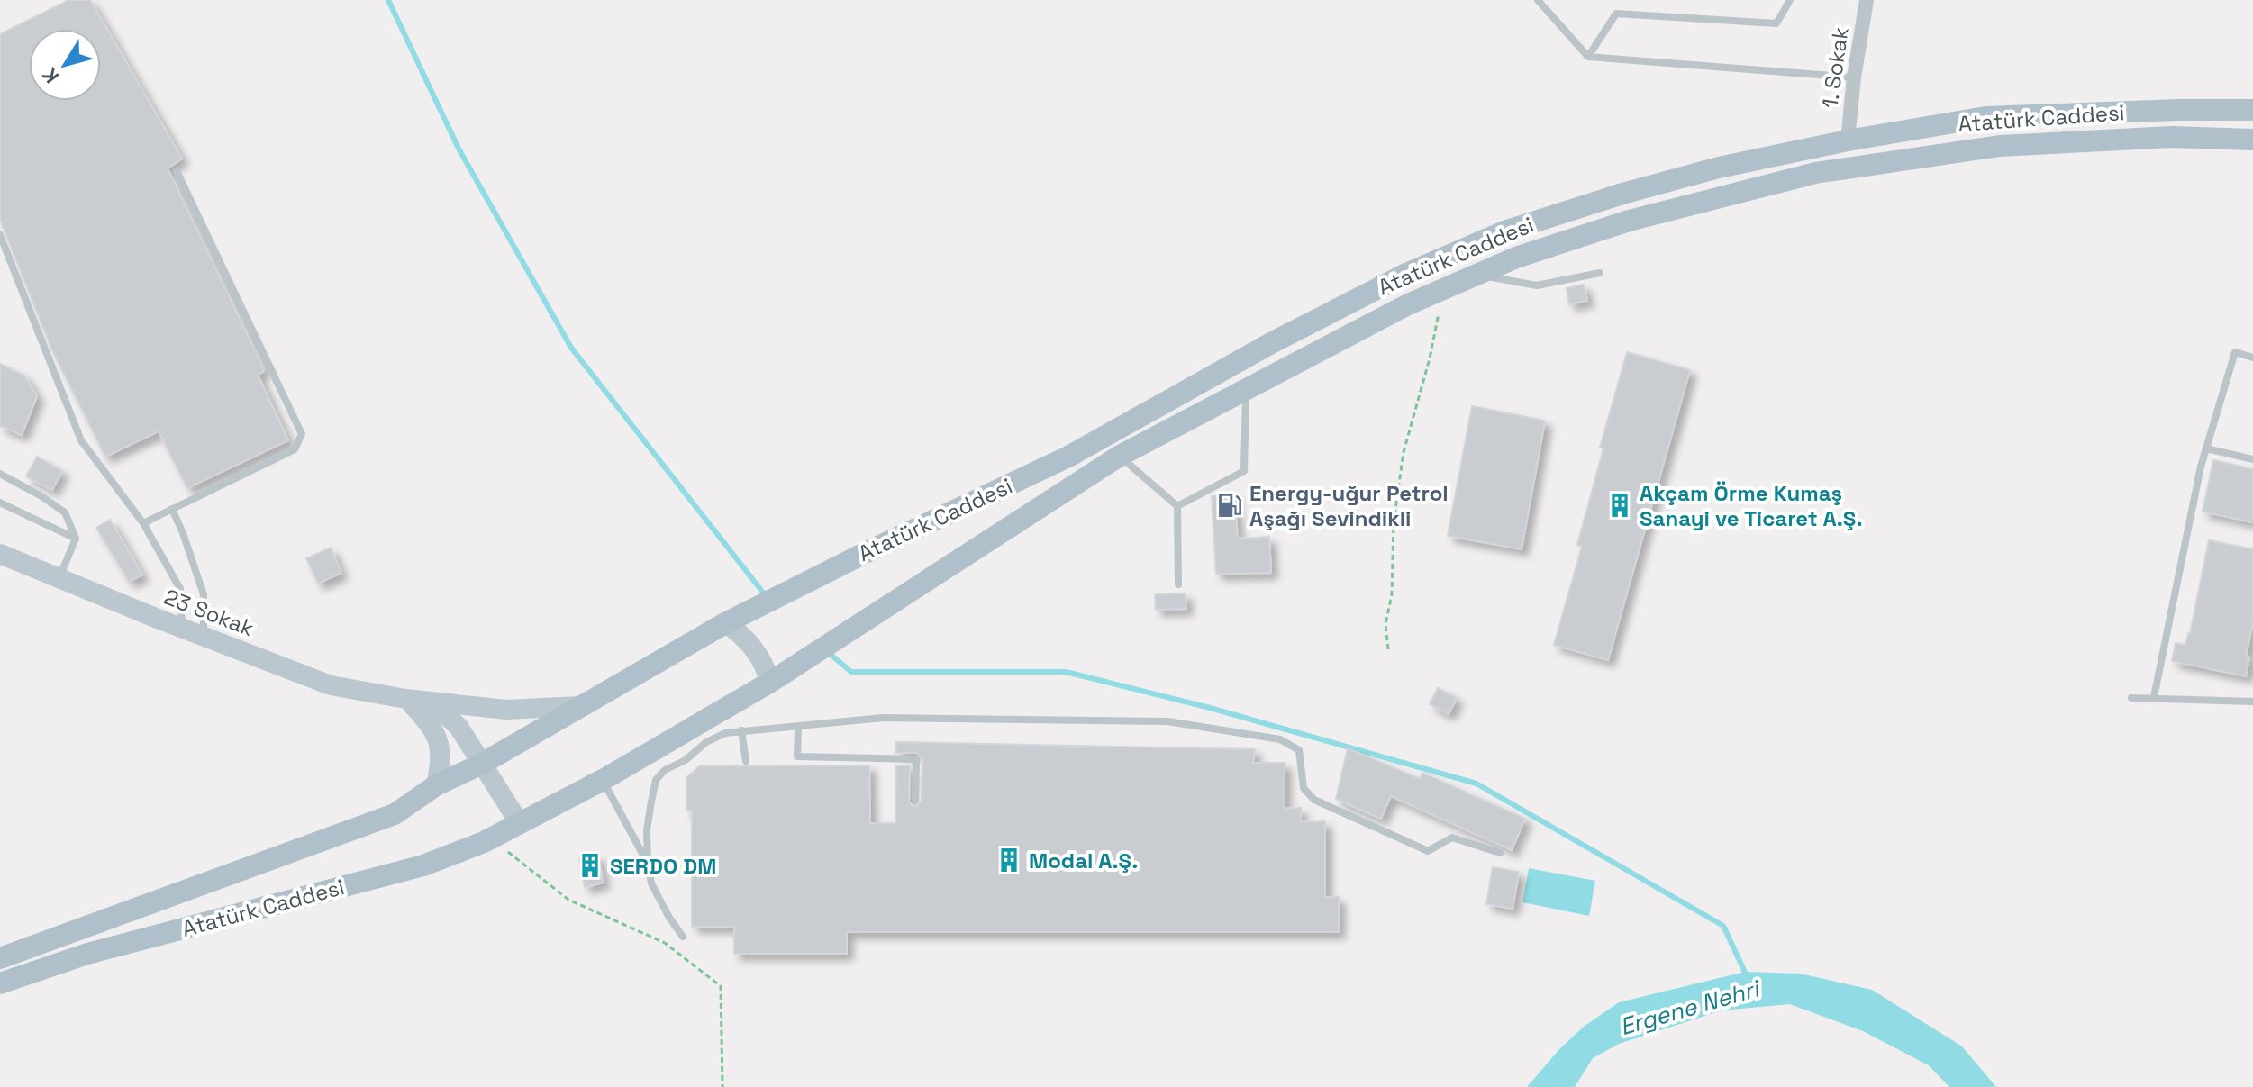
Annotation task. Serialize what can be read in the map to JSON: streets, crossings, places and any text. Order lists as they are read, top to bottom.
{
  "streets": {
    "main road": ["Atatürk Caddesi"],
    "street": ["1. Sokak", "23 Sokak"]
  },
  "crossings": [
    ["1. Sokak", "Atatürk Caddesi"],
    ["Atatürk Caddesi", "23 Sokak"]
  ],
  "water": ["Ergene Nehri"],
  "places": {
    "fuel station": ["Energy-uğur Petrol Aşağı Sevindikli"],
    "building": ["Akçam Örme Kumaş Sanayi ve Ticaret A.Ş.", "Modal A.Ş.", "SERDO DM"]
  },
  "north": "bottom left"
}
